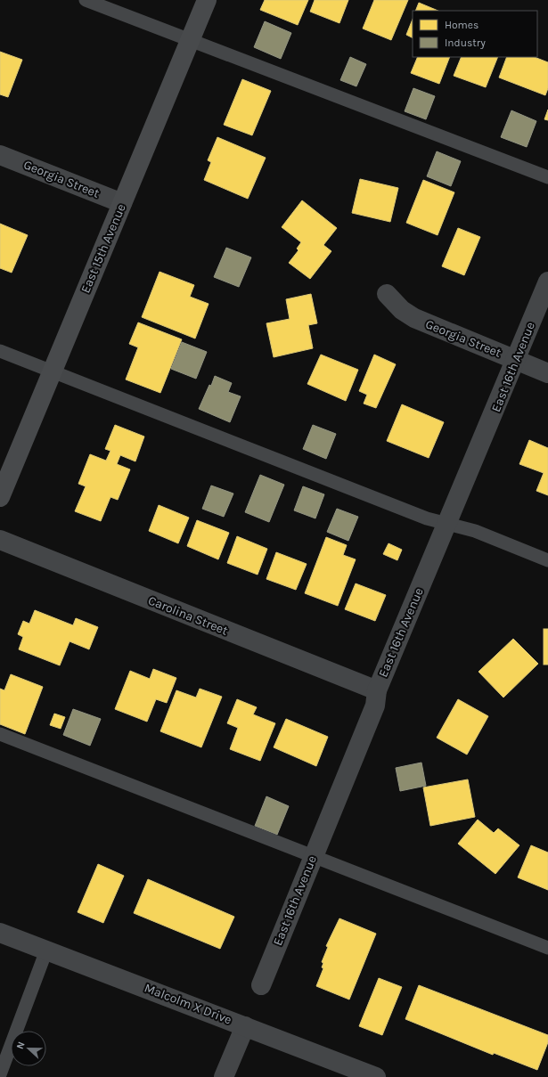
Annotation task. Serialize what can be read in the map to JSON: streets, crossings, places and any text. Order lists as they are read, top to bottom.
{
  "streets": {
    "main road": ["East 15th Avenue"],
    "street": [
      "Georgia Street",
      "East 16th Avenue",
      "Carolina Street",
      "Malcolm X Drive"
    ]
  },
  "crossings": [
    ["Georgia Street", "East 15th Avenue"],
    ["Georgia Street", "East 16th Avenue"],
    ["East 16th Avenue", "Carolina Street"]
  ],
  "legend": ["Homes", "Industry"],
  "north": "left"
}
